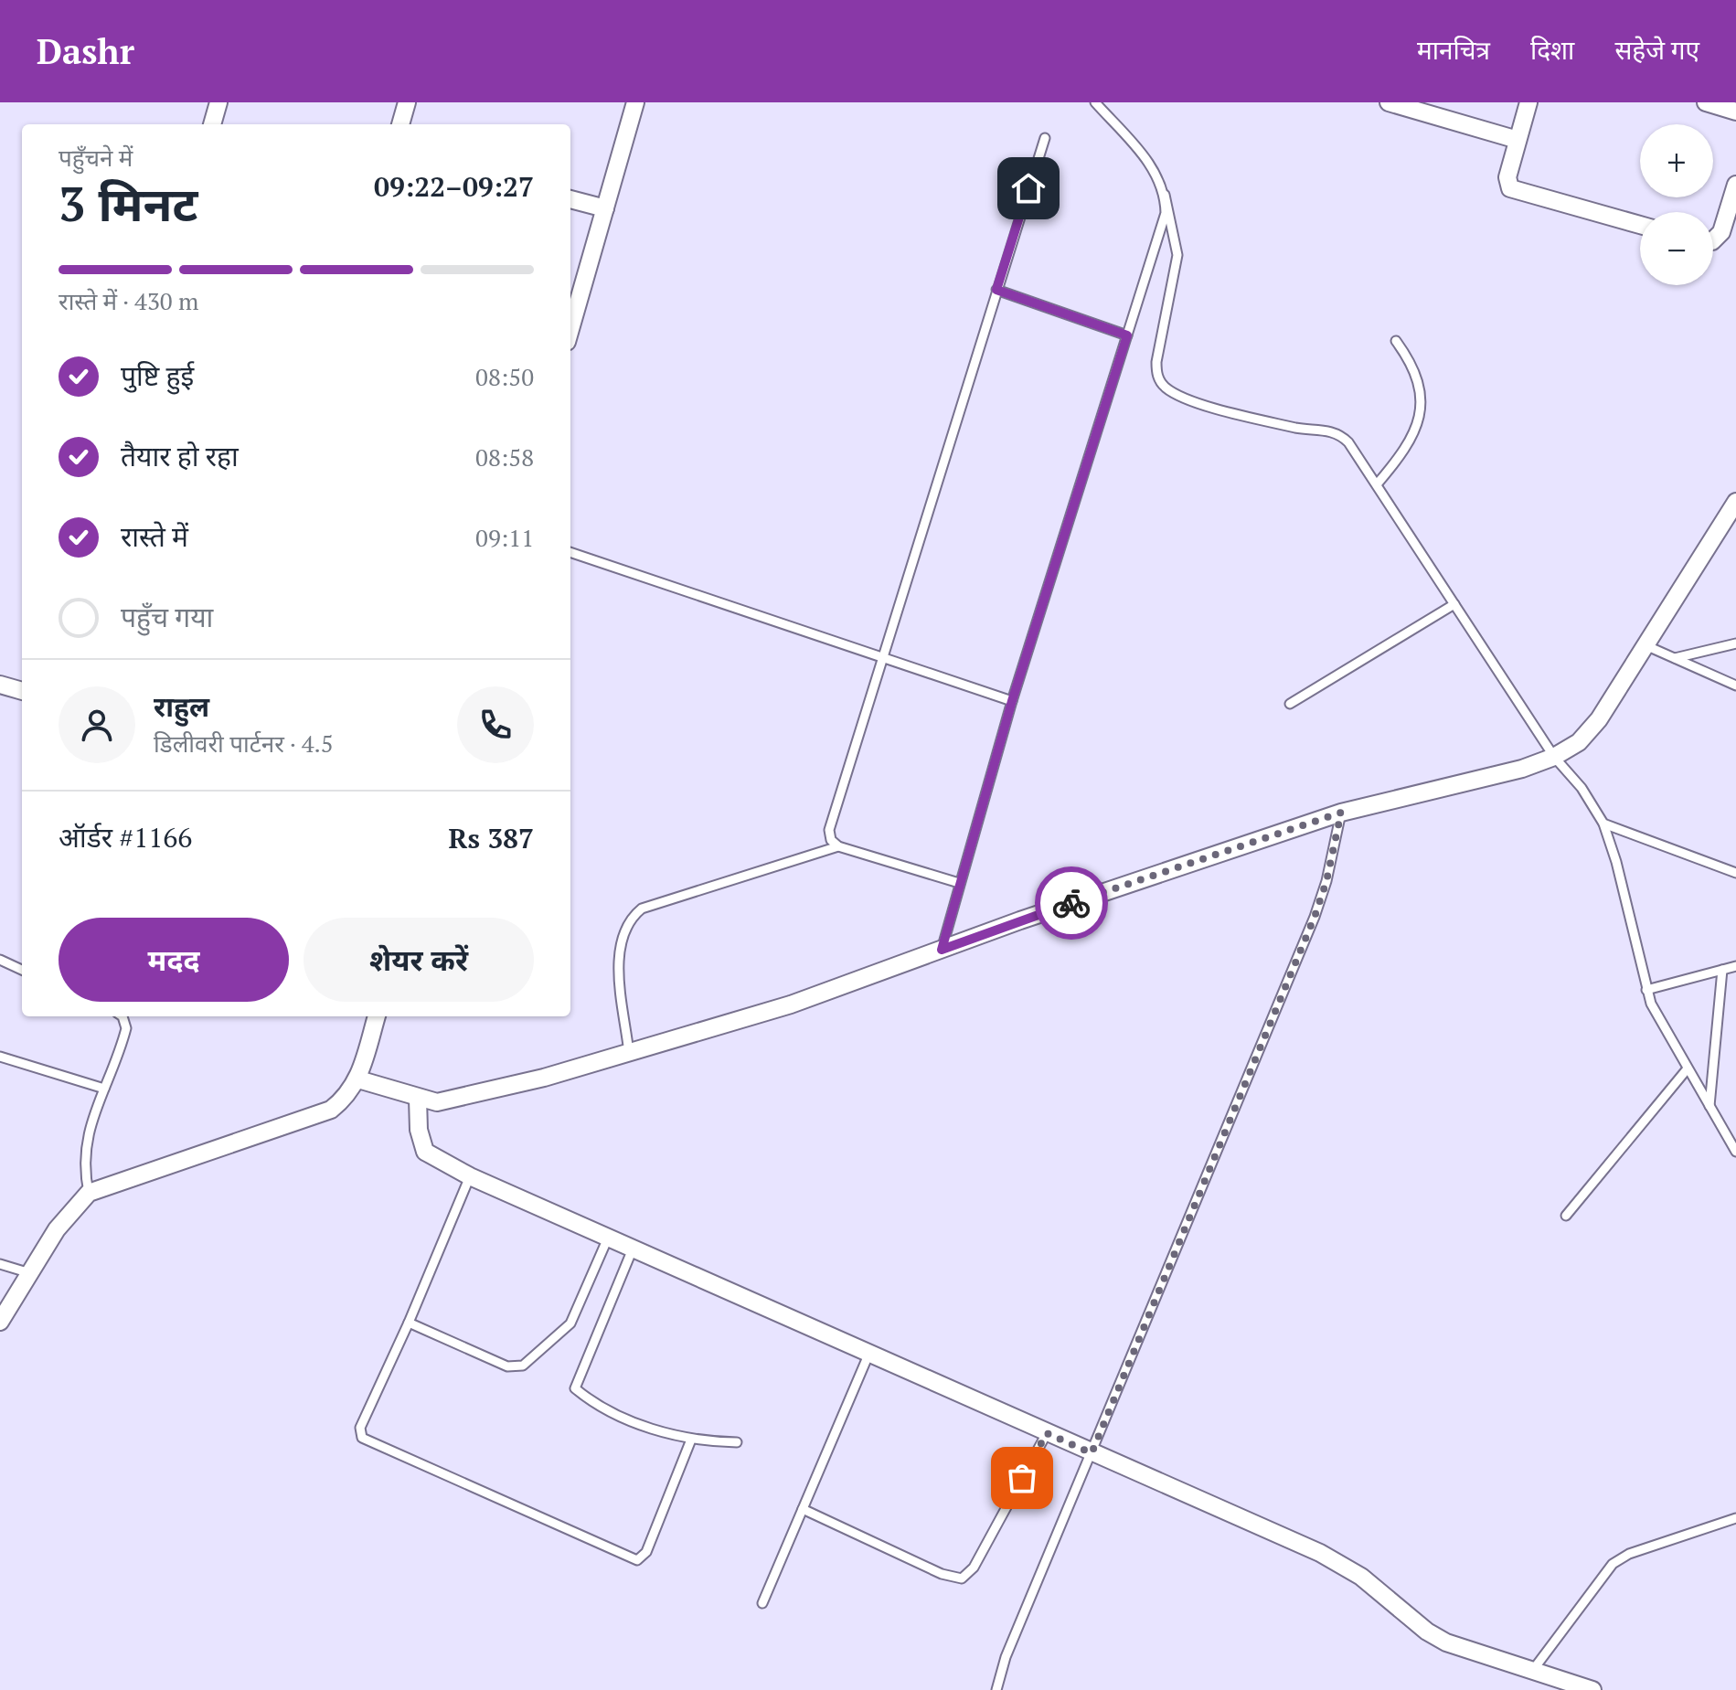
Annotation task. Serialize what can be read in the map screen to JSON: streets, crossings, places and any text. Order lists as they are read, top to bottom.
{
  "page": {
    "header": "Dashr",
    "nav": ["मानचित्र", "दिशा", "सहेजे गए"],
    "map_buttons": ["+", "−"],
    "heading": ["3 मिनट", "पहुँचने में", "09:22–09:27"],
    "panel": [
      "राहुल",
      "डिलीवरी पार्टनर · 4.5",
      "ऑर्डर #1166",
      "Rs 387"
    ],
    "bar": "रास्ते में · 430 m",
    "list": [
      ["पुष्टि हुई", "08:50"],
      ["तैयार हो रहा", "08:58"],
      ["रास्ते में", "09:11"],
      "पहुँच गया"
    ],
    "buttons": ["मदद", "शेयर करें"]
  }
}
